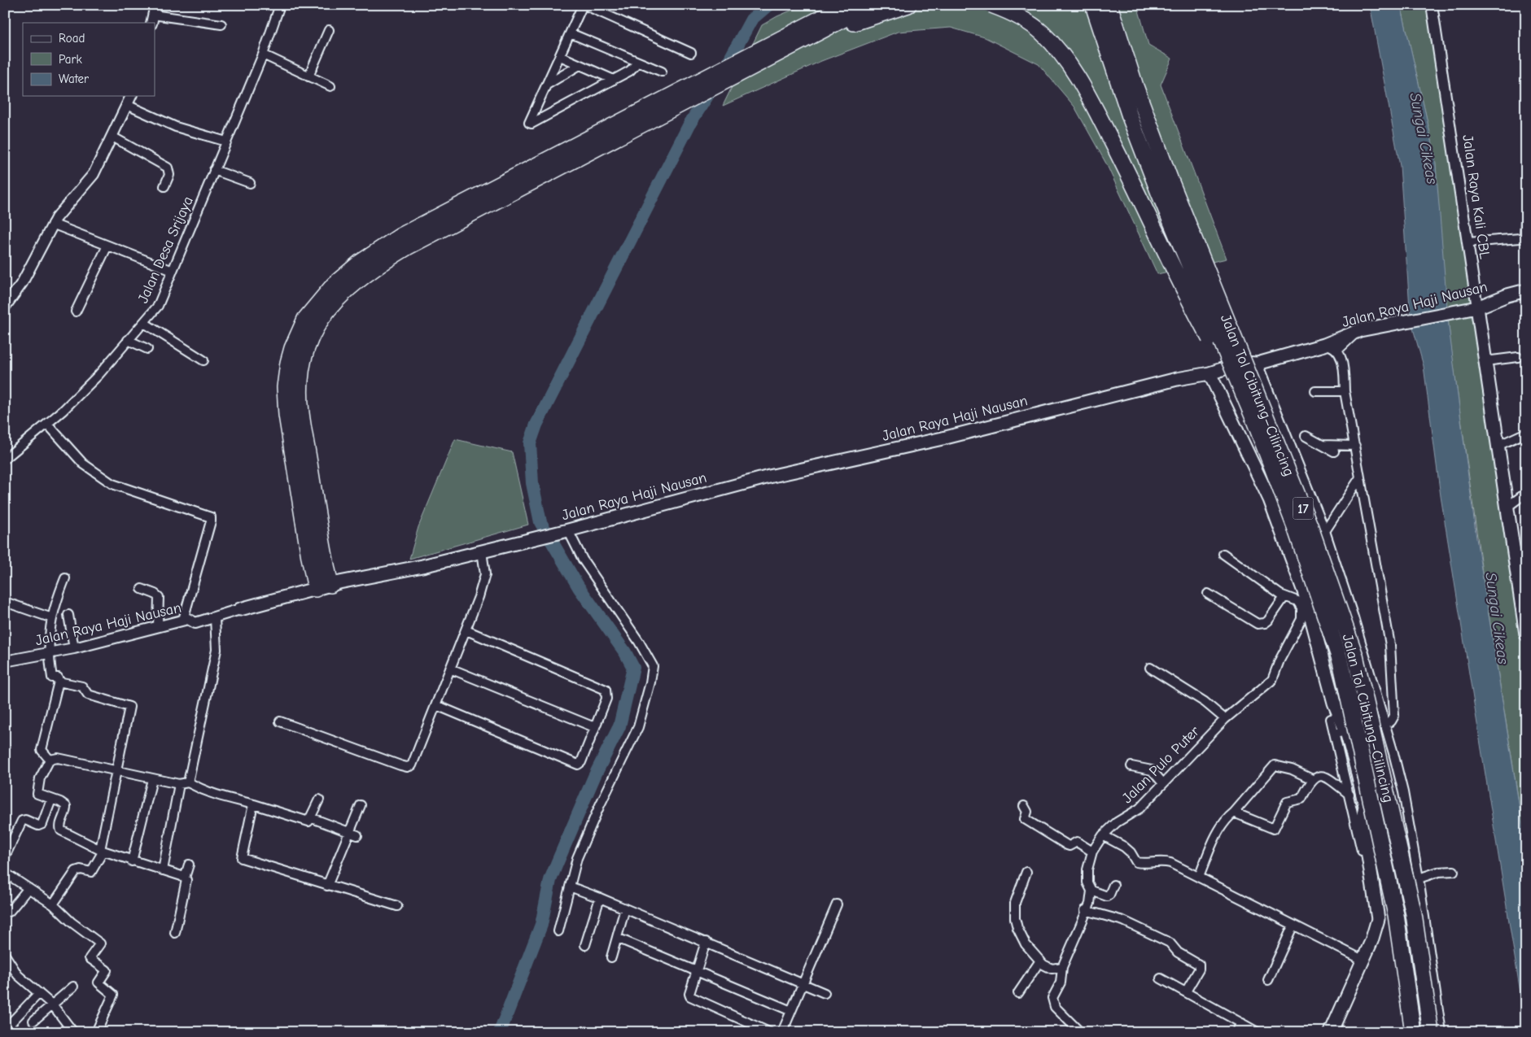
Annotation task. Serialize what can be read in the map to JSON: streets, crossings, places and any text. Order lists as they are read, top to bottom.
{
  "streets": {
    "highway": ["Jalan Tol Cibitung–Cilincing", "17"],
    "main road": ["Jalan Raya Kali CBL", "Jalan Raya Haji Nausan"],
    "street": ["Jalan Desa Srijaya", "Jalan Pulo Puter"]
  },
  "crossings": [
    ["Jalan Raya Kali CBL", "Jalan Raya Haji Nausan"]
  ],
  "water": ["Sungai Cikeas"],
  "legend": ["Road", "Park", "Water"]
}
